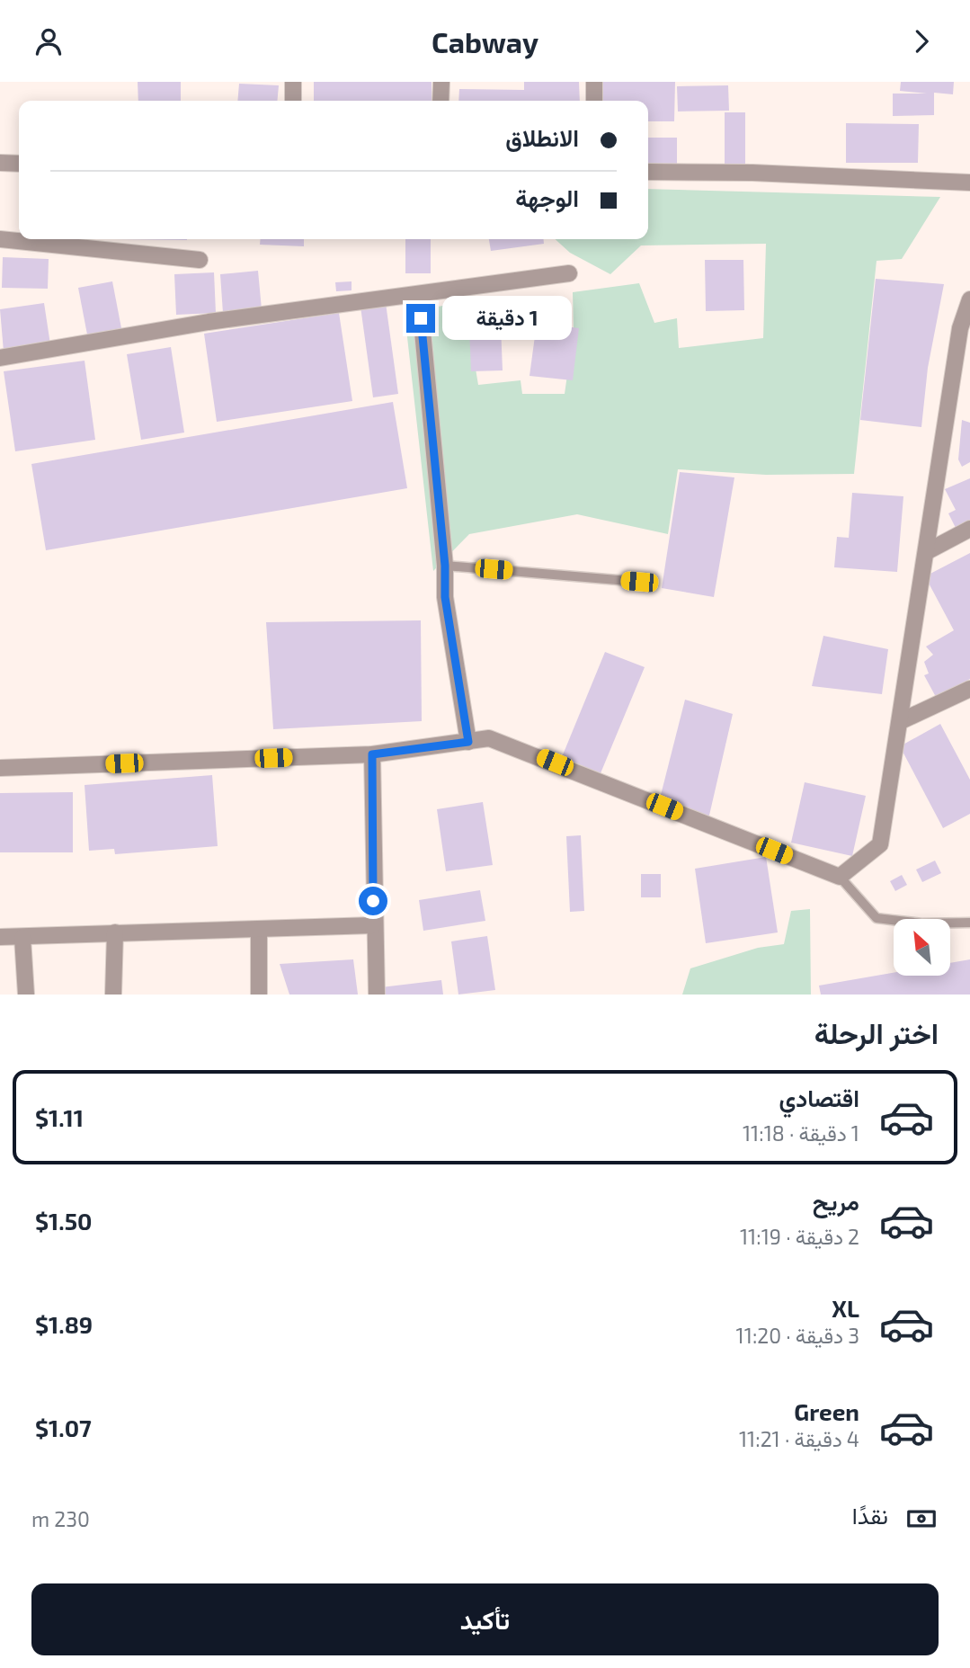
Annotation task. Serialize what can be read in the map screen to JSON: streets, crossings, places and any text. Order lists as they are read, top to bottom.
{
  "north": "top left",
  "page": {
    "header": "Cabway",
    "banner": ["الانطلاق", "الوجهة"],
    "bubble": "1 دقيقة",
    "heading": "اختر الرحلة",
    "list": [
      {
        "name": "اقتصادي",
        "note": "1 دقيقة · 11:18",
        "value": "$1.11"
      },
      {
        "name": "مريح",
        "note": "2 دقيقة · 11:19",
        "value": "$1.50"
      },
      {
        "name": "XL",
        "note": "3 دقيقة · 11:20",
        "value": "$1.89"
      },
      {
        "name": "Green",
        "note": "4 دقيقة · 11:21",
        "value": "$1.07"
      }
    ],
    "pay": ["نقدًا", "230 m"],
    "buttons": "تأكيد"
  }
}
